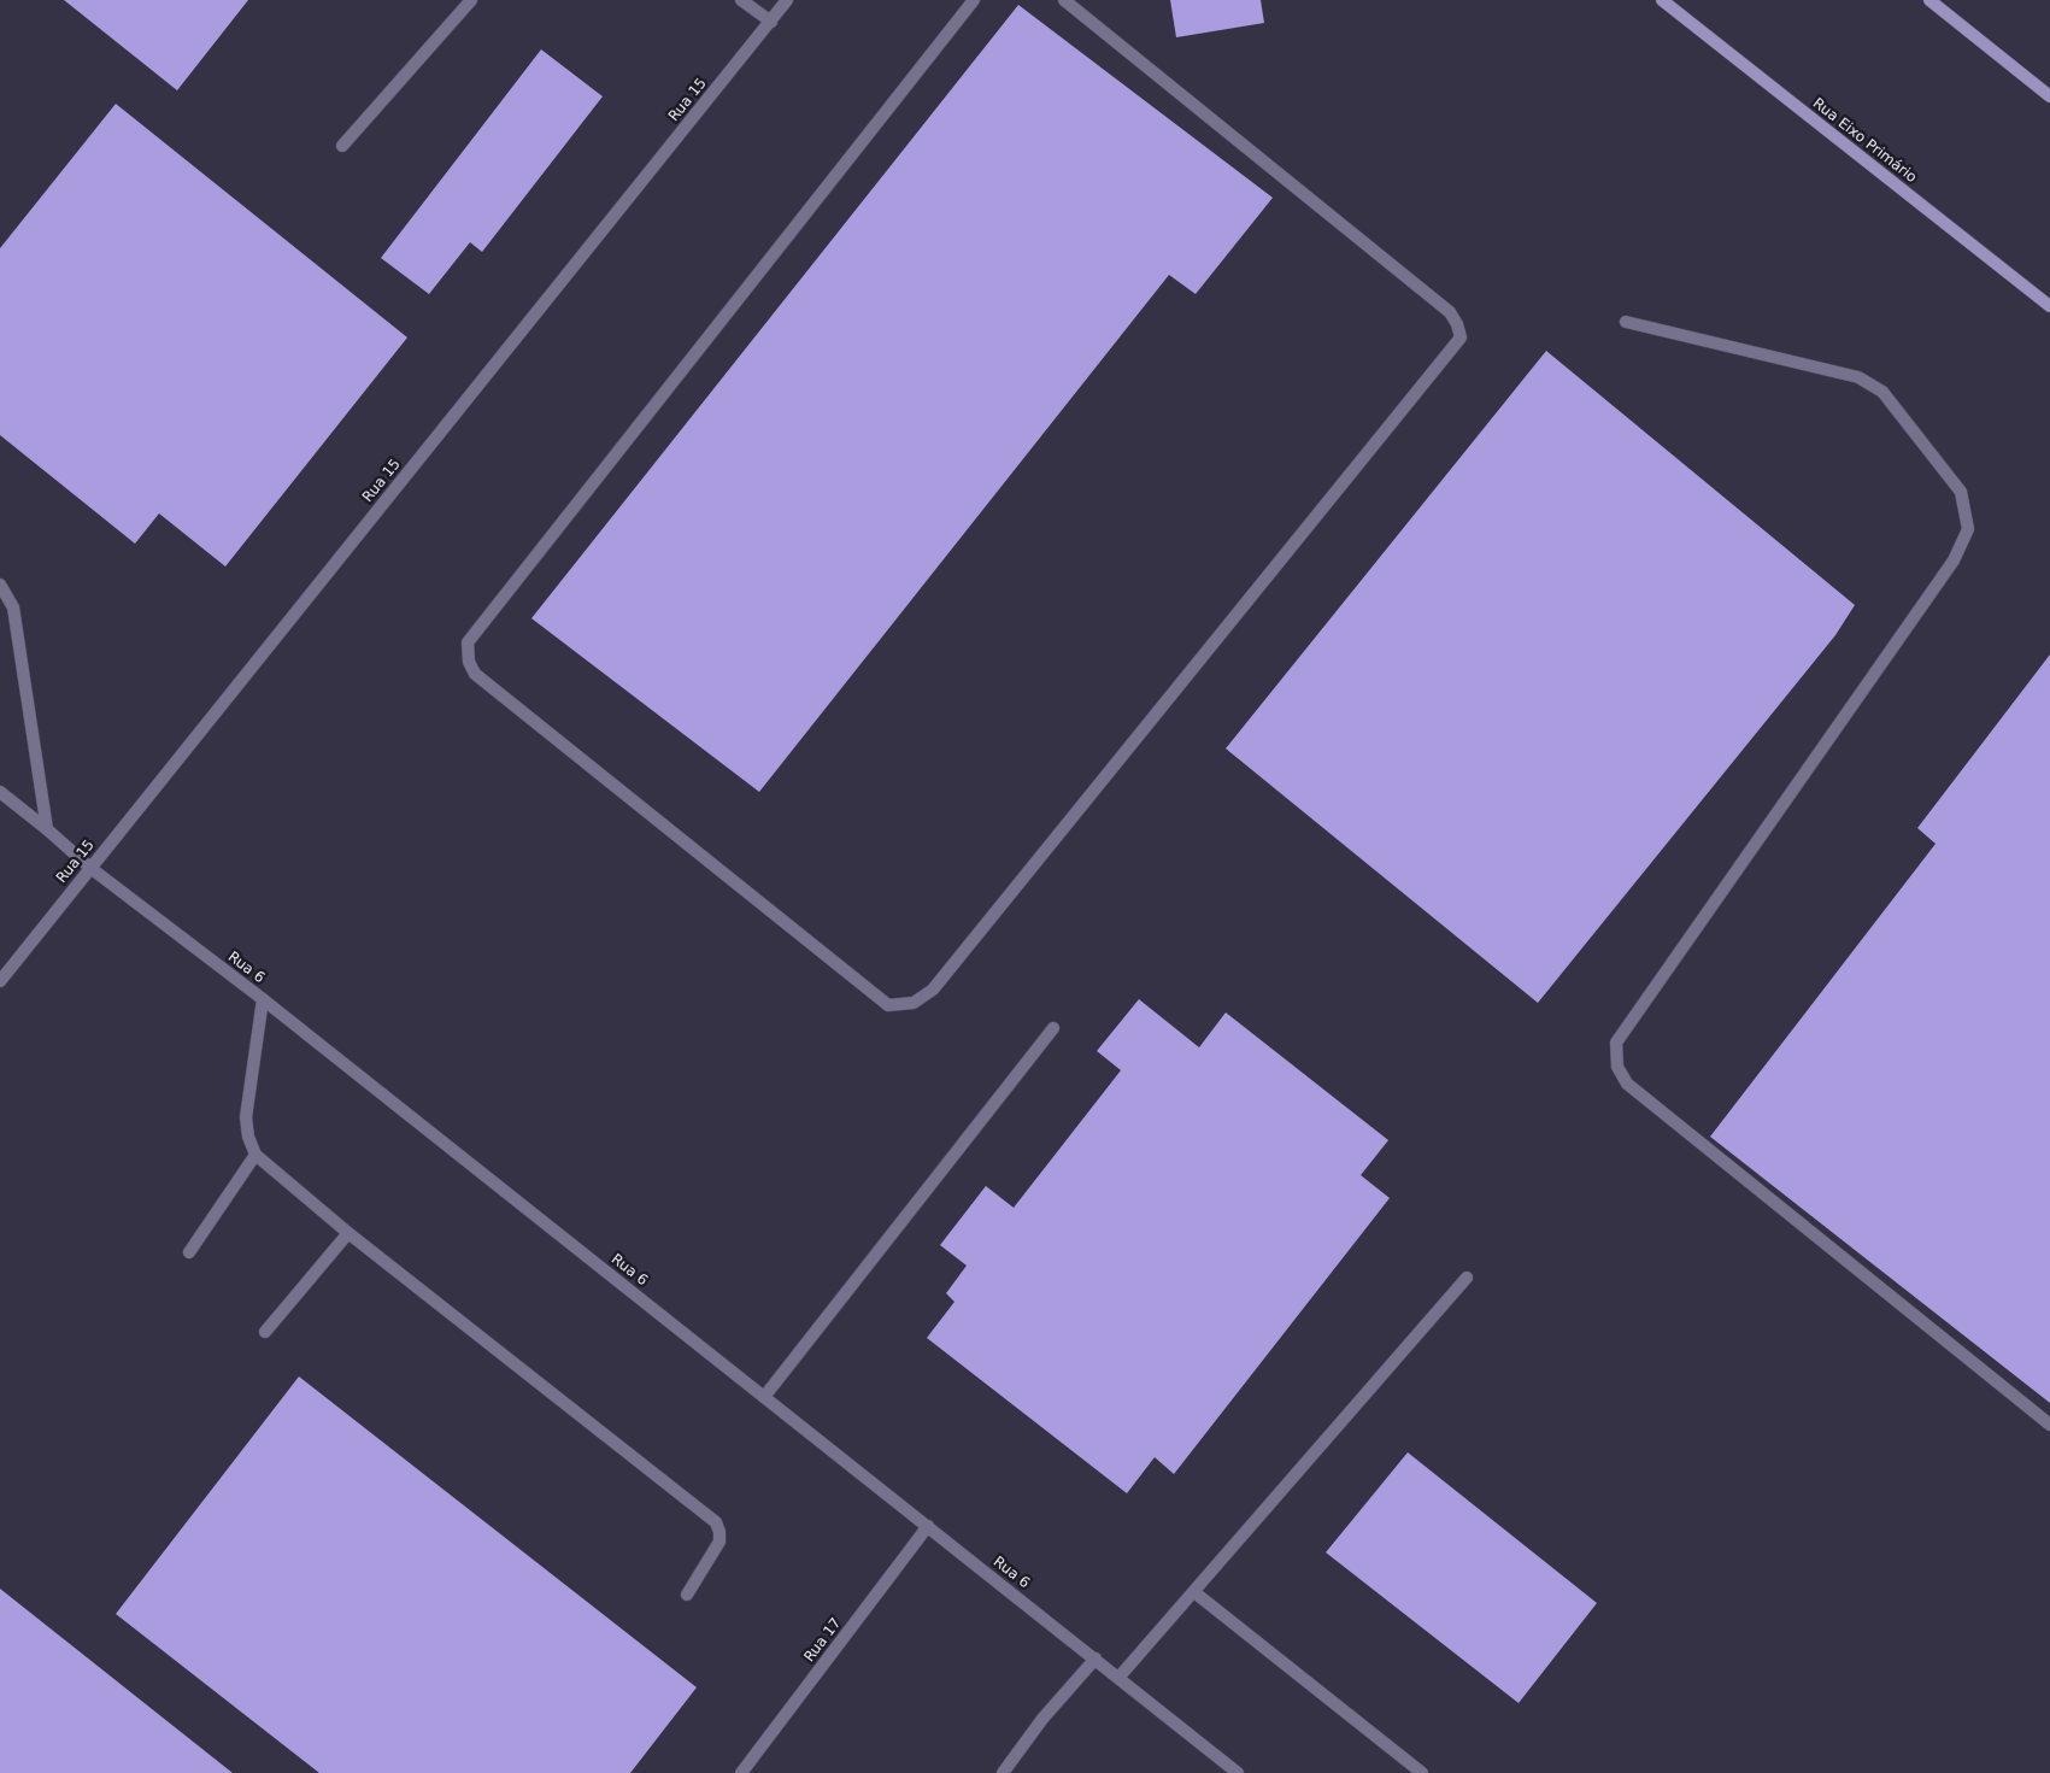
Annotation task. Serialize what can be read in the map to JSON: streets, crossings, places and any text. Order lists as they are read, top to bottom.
{
  "streets": {
    "street": [
      "Rua 15",
      "Rua Eixo Primário",
      "Rua 6",
      "Rua 17"
    ]
  },
  "crossings": [
    ["Rua 15", "Rua 6"],
    ["Rua 6", "Rua 17"]
  ]
}
